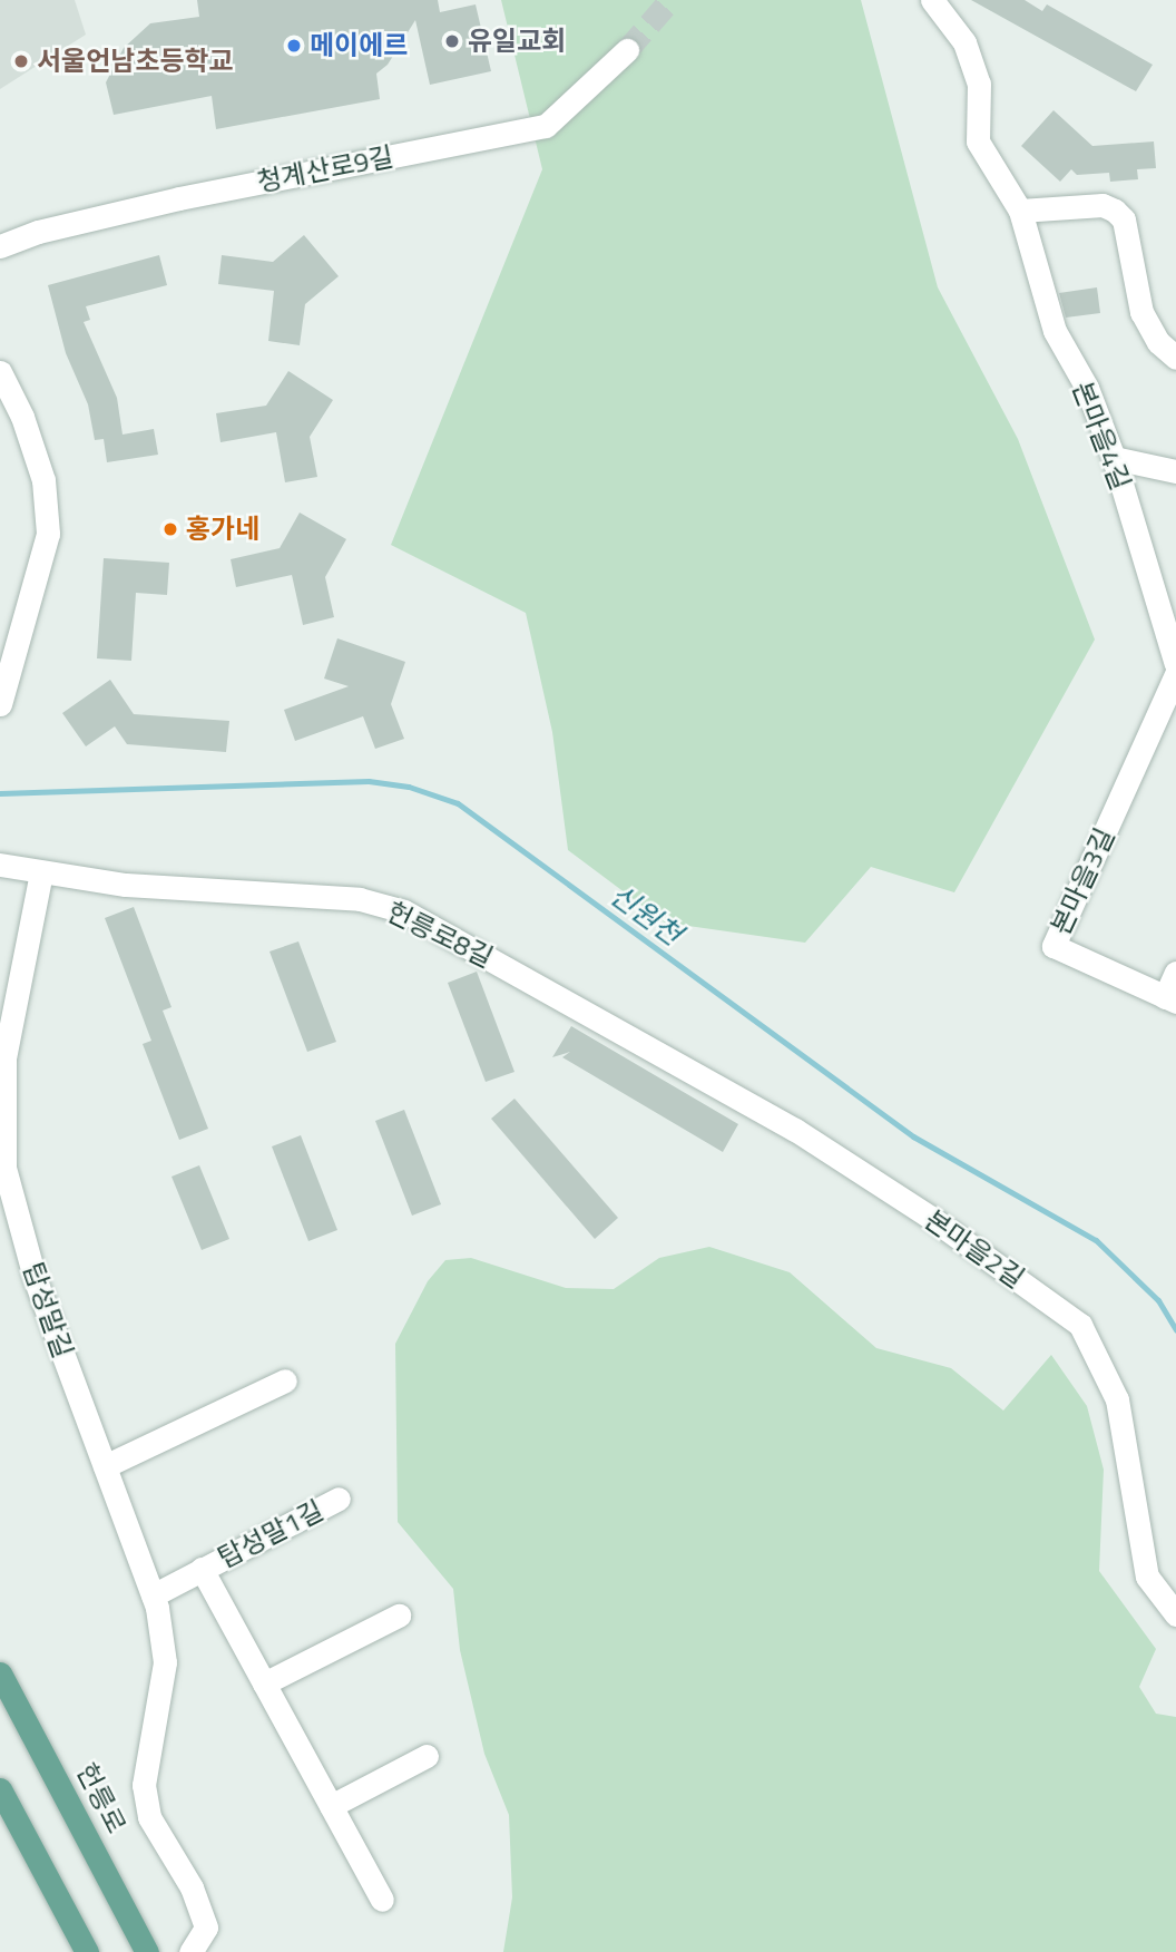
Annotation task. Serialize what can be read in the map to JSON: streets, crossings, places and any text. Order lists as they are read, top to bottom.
{
  "streets": {
    "main road": ["헌릉로"],
    "street": [
      "청계산로9길",
      "본마을4길",
      "본마을3길",
      "헌릉로8길",
      "본마을2길",
      "탑성말길",
      "탑성말1길"
    ]
  },
  "crossings": [
    ["헌릉로8길", "본마을2길"],
    ["헌릉로8길", "탑성말길"],
    ["탑성말길", "탑성말1길"]
  ],
  "water": ["신원천"],
  "places": [
    "유일교회",
    "메이에르",
    "서울언남초등학교",
    "홍가네"
  ]
}
